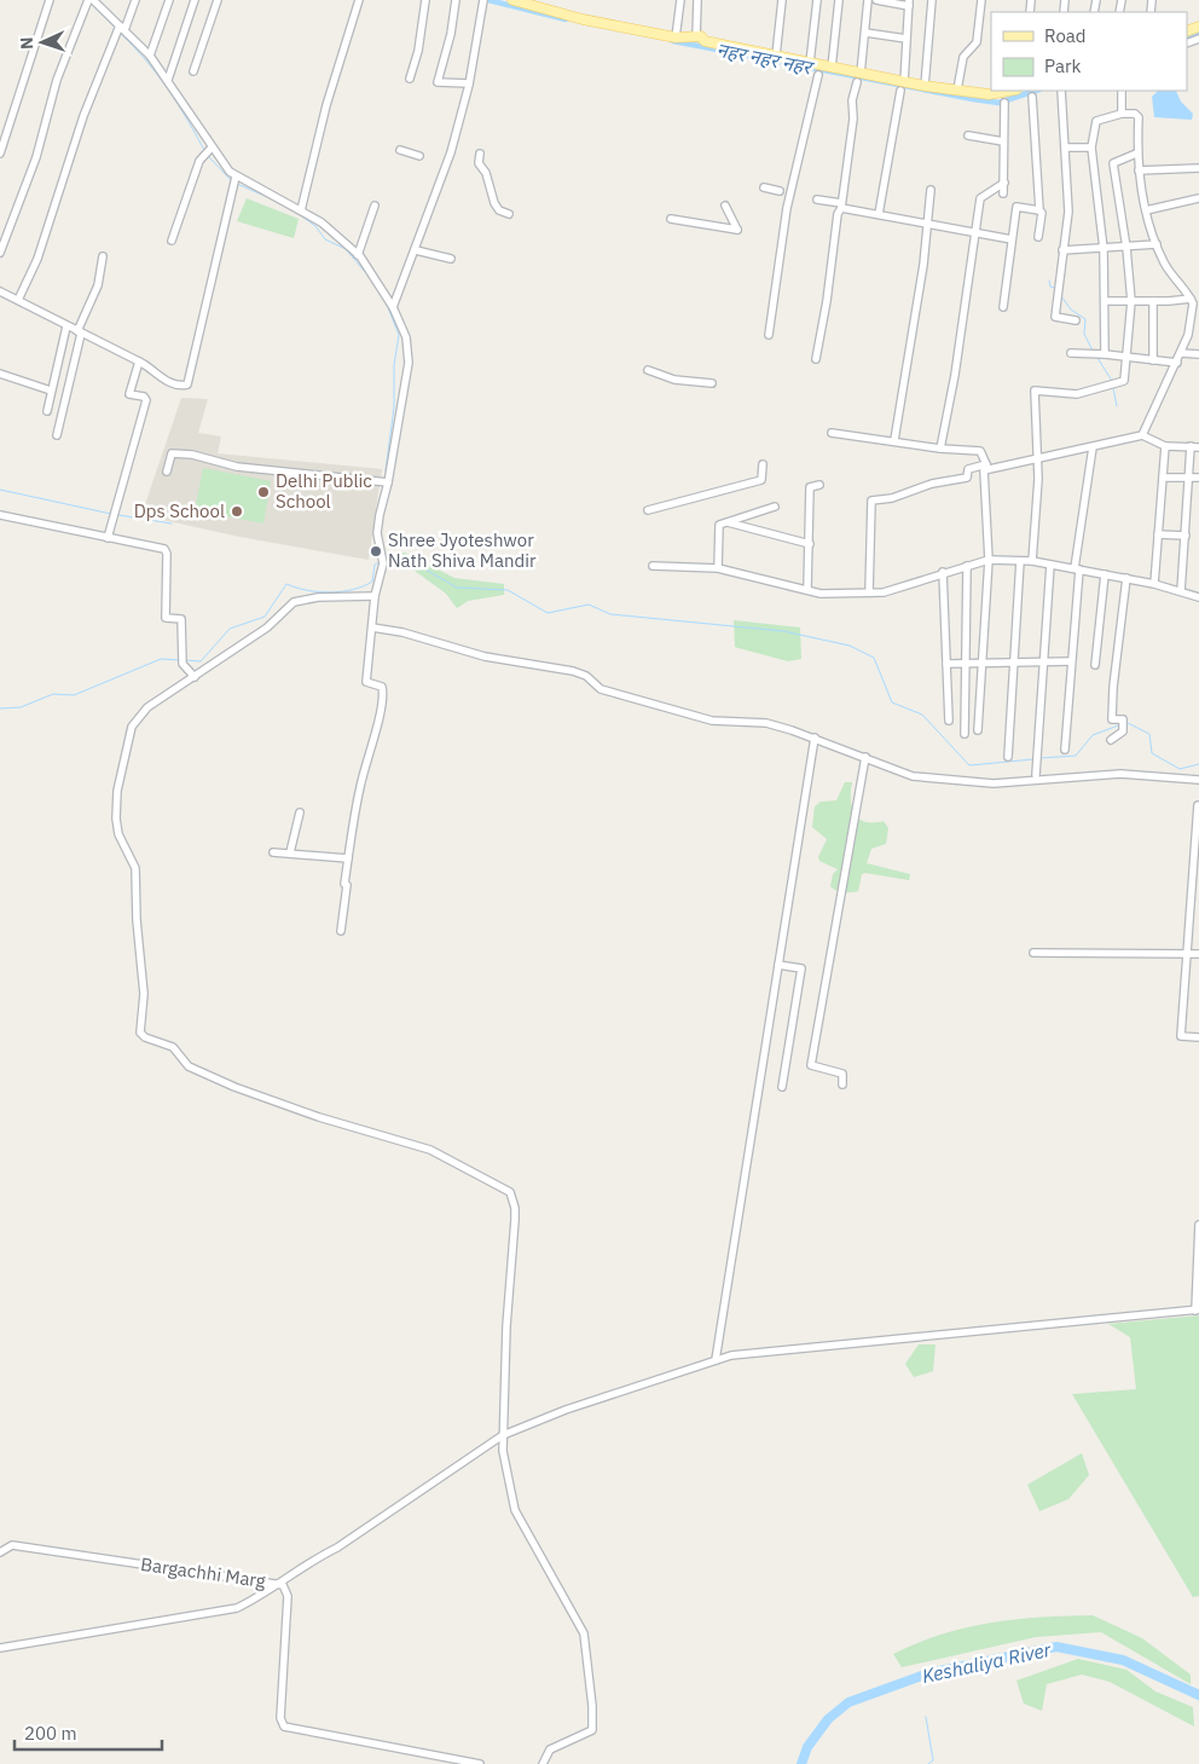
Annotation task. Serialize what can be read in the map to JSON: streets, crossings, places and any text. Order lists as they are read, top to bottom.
{
  "streets": {
    "street": ["Bargachhi Marg"]
  },
  "water": ["नहर नहर नहर", "Keshaliya River"],
  "places": ["Delhi Public School", "Dps School", "Shree Jyoteshwor Nath Shiva Mandir"],
  "legend": ["Road", "Park"],
  "scale_bar": "200 m",
  "north": "left"
}
